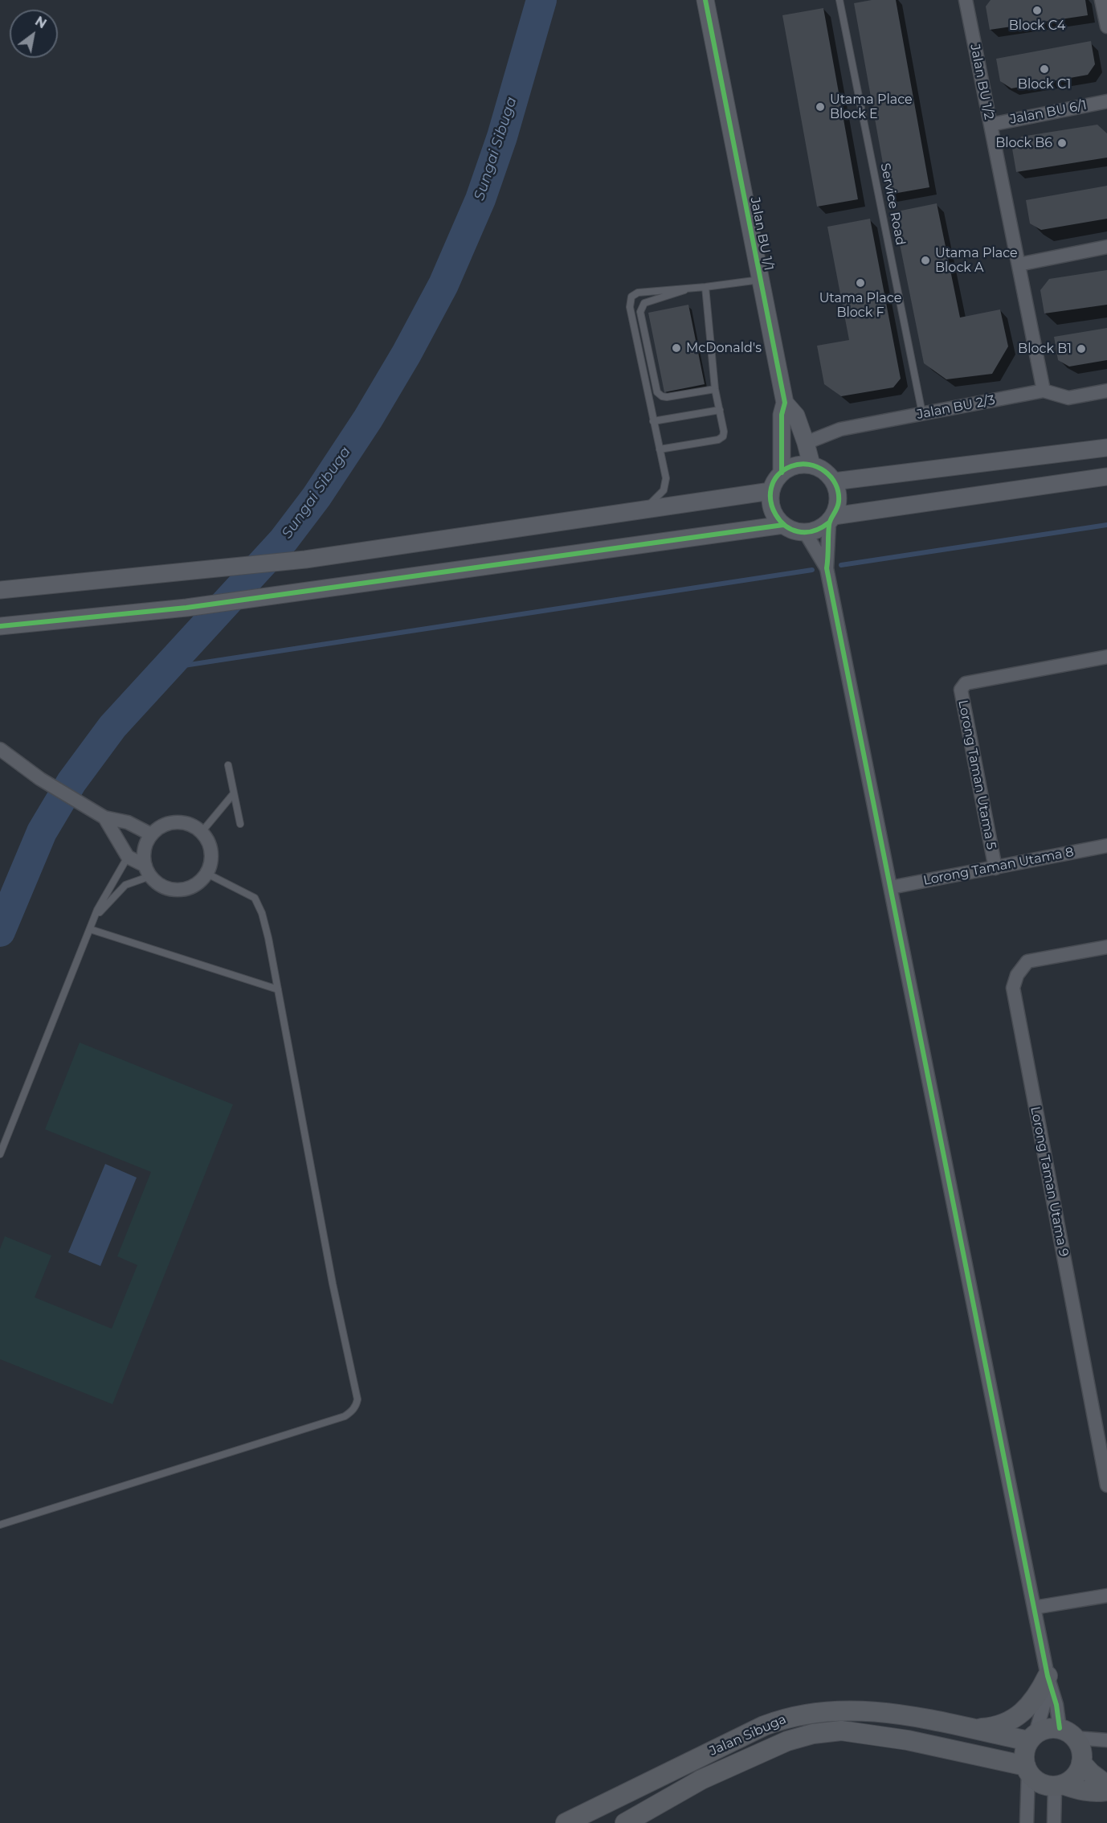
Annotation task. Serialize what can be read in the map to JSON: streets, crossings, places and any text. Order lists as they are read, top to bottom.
{
  "streets": {
    "main road": ["Jalan Sibuga"],
    "street": [
      "Jalan BU 1/2",
      "Jalan BU 6/1",
      "Jalan BU 1/1",
      "Jalan BU 2/3",
      "Lorong Taman Utama 5",
      "Lorong Taman Utama 8",
      "Lorong Taman Utama 9"
    ],
    "lane": ["Service Road"]
  },
  "crossings": [
    ["Jalan BU 1/2", "Jalan BU 6/1"],
    ["Jalan BU 1/2", "Jalan BU 2/3"],
    ["Service Road", "Jalan BU 2/3"],
    ["Lorong Taman Utama 5", "Lorong Taman Utama 8"]
  ],
  "water": ["Sungai Sibuga"],
  "places": [
    "Block C4",
    "Block C1",
    "Utama Place Block E",
    "Block B6",
    "Utama Place Block A",
    "Utama Place Block F",
    "McDonald's",
    "Block B1"
  ],
  "north": "top right"
}
